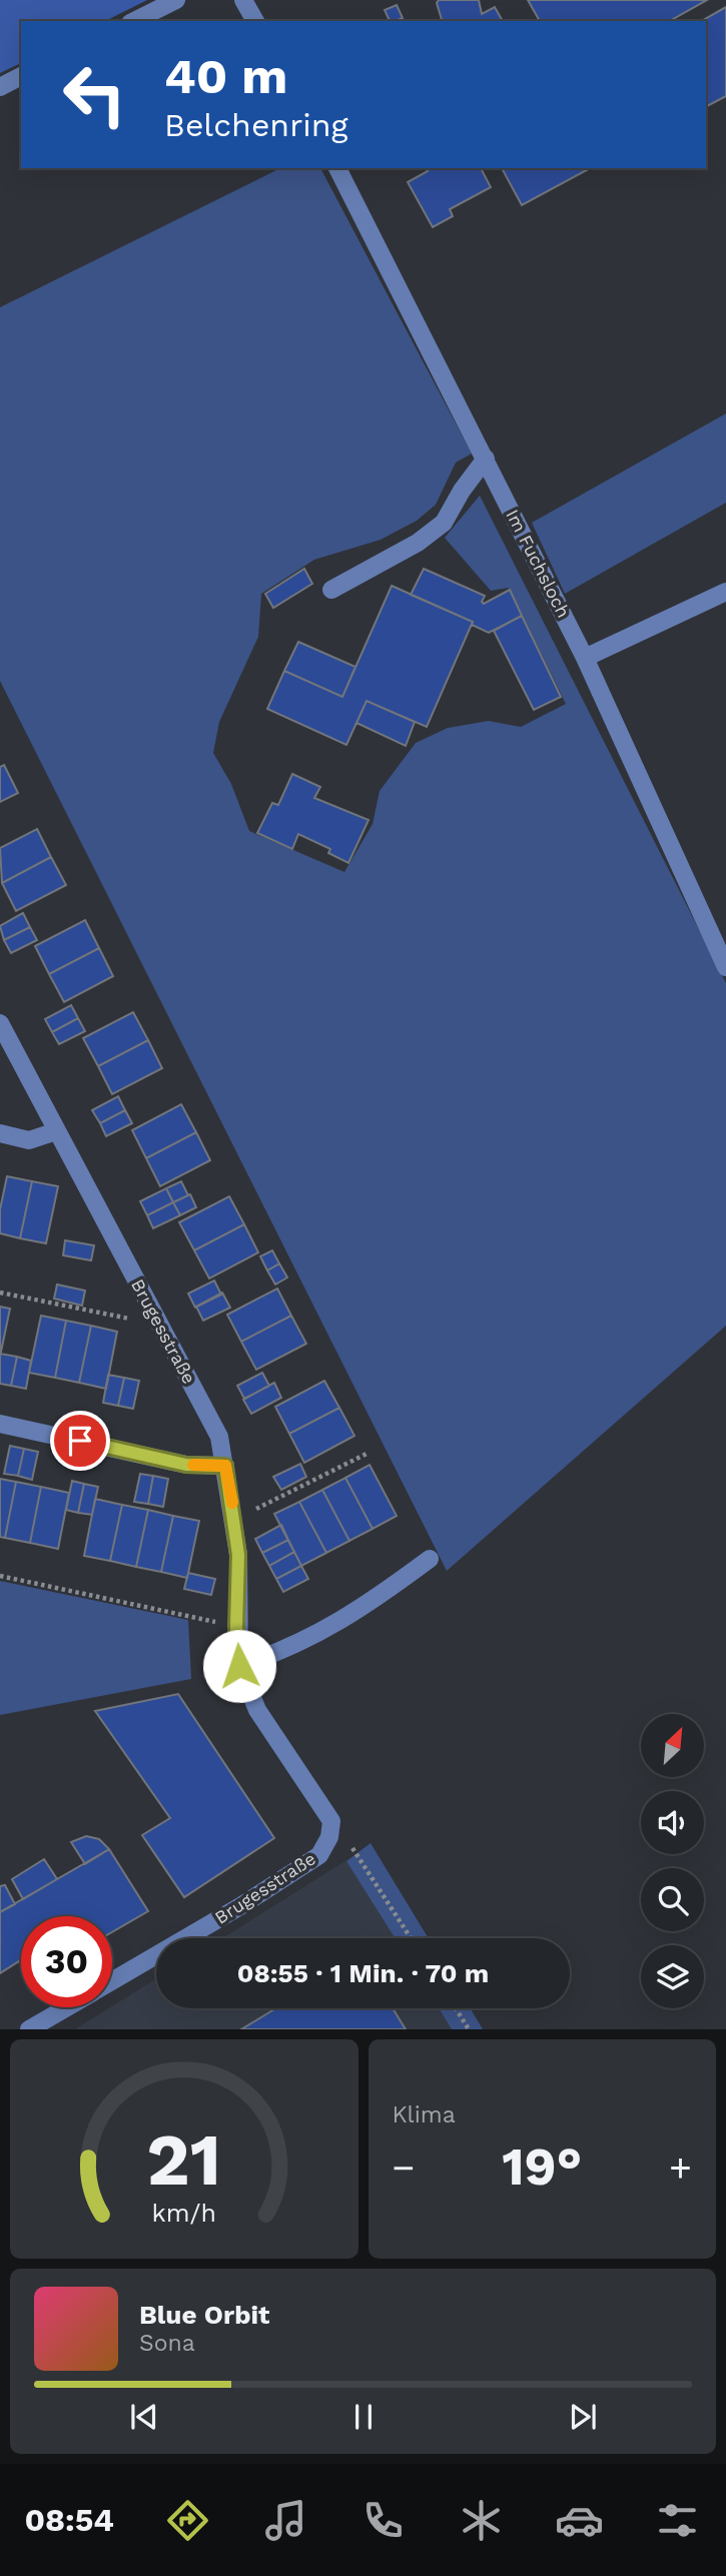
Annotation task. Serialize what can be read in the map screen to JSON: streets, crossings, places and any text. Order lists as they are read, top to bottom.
{
  "streets": {
    "street": ["Im Fuchsloch", "Brugesstraße"]
  },
  "north": "top right",
  "page": {
    "turn": ["40 m", "Belchenring"],
    "limit": "30",
    "trip": "08:55 · 1 Min. · 70 m",
    "tile": "Klima",
    "heat": ["−", "19°", "+"],
    "song": ["Blue Orbit", "Sona"],
    "tabs": "08:54",
    "gauge": ["21", "km/h"]
  }
}
